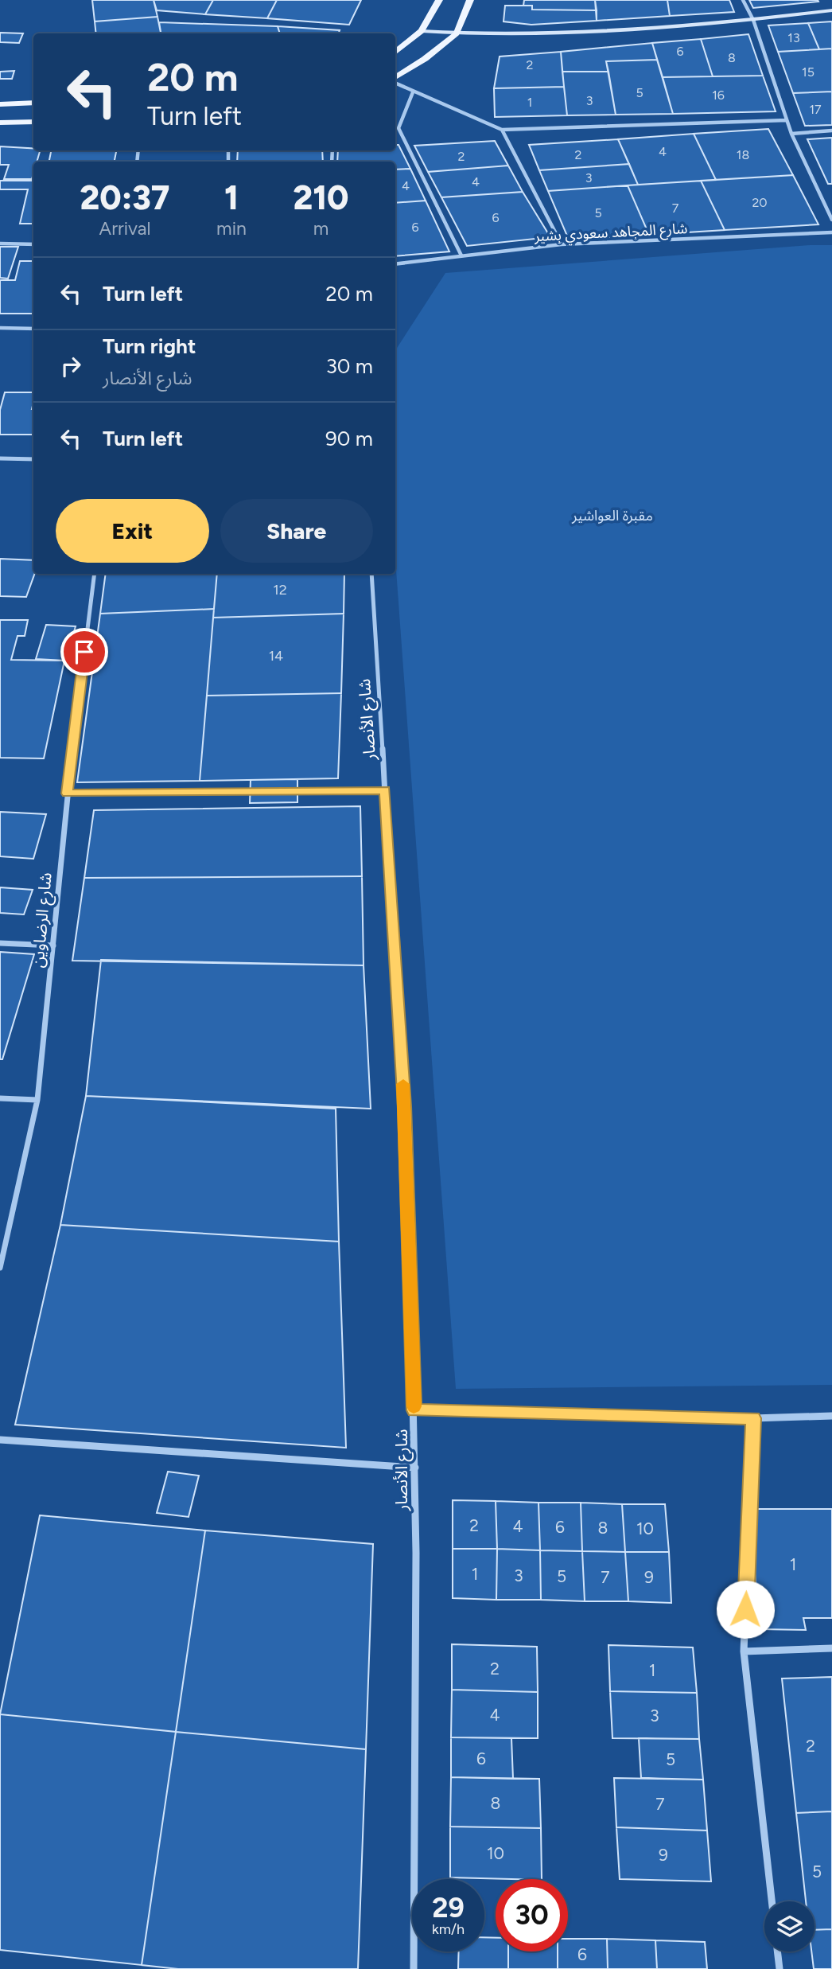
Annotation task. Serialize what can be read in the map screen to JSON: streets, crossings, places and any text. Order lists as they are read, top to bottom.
{
  "streets": {
    "street": ["شارع المجاهد سعودي بشير", "شارع الأنصار", "شارع الرضاوين"]
  },
  "parks": ["مقبرة العواشير"],
  "house_numbers": [
    "13",
    "6",
    "8",
    "2",
    "15",
    "5",
    "16",
    "3",
    "1",
    "17",
    "4",
    "2",
    "18",
    "2",
    "3",
    "4",
    "4",
    "20",
    "7",
    "5",
    "6",
    "6",
    "12",
    "14",
    "2",
    "4",
    "6",
    "8",
    "10",
    "1",
    "1",
    "3",
    "5",
    "7",
    "9",
    "2",
    "1",
    "4",
    "3",
    "2",
    "6",
    "5",
    "8",
    "7",
    "10",
    "9",
    "5",
    "6"
  ],
  "page": {
    "turn": ["20 m", "Turn left"],
    "eta": [
      "20:37",
      "Arrival",
      "1",
      "min",
      "210",
      "m"
    ],
    "list": [
      {
        "name": "Turn left",
        "value": "20 m"
      },
      {
        "name": "Turn right",
        "note": "شارع الأنصار",
        "value": "30 m"
      },
      {
        "name": "Turn left",
        "value": "90 m"
      }
    ],
    "buttons": ["Exit", "Share"],
    "speed": "29 km/h",
    "limit": "30"
  }
}
